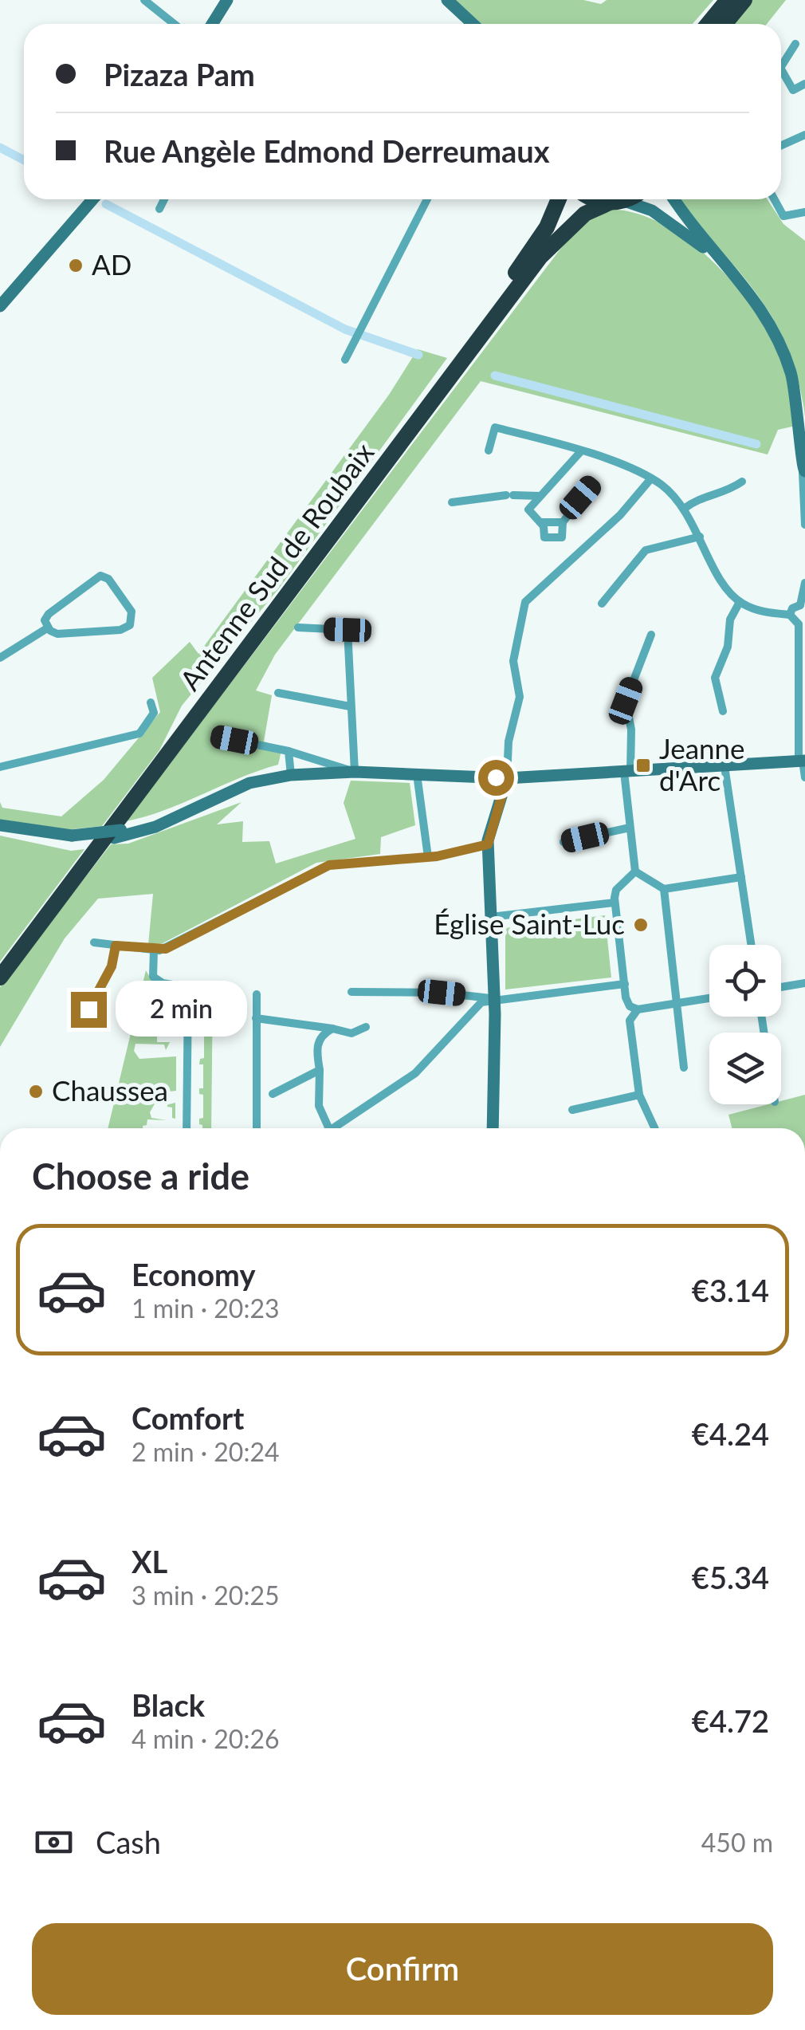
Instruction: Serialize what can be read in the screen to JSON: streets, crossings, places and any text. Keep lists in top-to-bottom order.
{
  "streets": {
    "highway": ["Antenne Sud de Roubaix"]
  },
  "places": {
    "other": ["AD", "Église Saint-Luc", "Chaussea"],
    "transit": ["Jeanne d'Arc"]
  },
  "page": {
    "banner": ["Pizaza Pam", "Rue Angèle Edmond Derreumaux"],
    "bubble": "2 min",
    "heading": "Choose a ride",
    "list": [
      {
        "name": "Economy",
        "note": "1 min · 20:23",
        "value": "€3.14"
      },
      {
        "name": "Comfort",
        "note": "2 min · 20:24",
        "value": "€4.24"
      },
      {
        "name": "XL",
        "note": "3 min · 20:25",
        "value": "€5.34"
      },
      {
        "name": "Black",
        "note": "4 min · 20:26",
        "value": "€4.72"
      }
    ],
    "pay": ["Cash", "450 m"],
    "buttons": "Confirm"
  }
}
